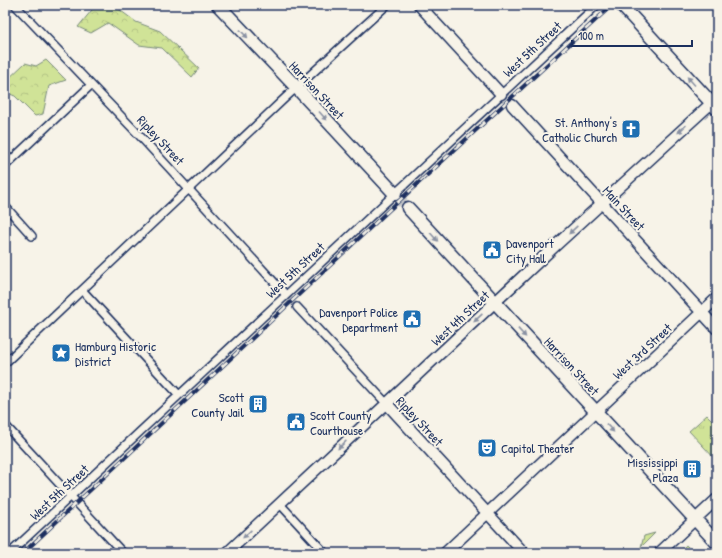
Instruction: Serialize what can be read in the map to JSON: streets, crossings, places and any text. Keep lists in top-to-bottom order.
{
  "streets": {
    "highway": ["Harrison Street"],
    "street": [
      "West 5th Street",
      "Ripley Street",
      "Main Street",
      "West 4th Street",
      "West 3rd Street"
    ]
  },
  "crossings": [
    ["West 5th Street", "Harrison Street"],
    ["West 5th Street", "Ripley Street"],
    ["Harrison Street", "West 4th Street"],
    ["Harrison Street", "West 3rd Street"],
    ["Ripley Street", "West 4th Street"],
    ["Ripley Street", "West 3rd Street"],
    ["Main Street", "West 4th Street"],
    ["Main Street", "West 3rd Street"]
  ],
  "one_way": ["Harrison Street", "West 4th Street"],
  "places": {
    "church": ["St. Anthony's Catholic Church"],
    "public building": ["Davenport City Hall", "Davenport Police Department", "Scott County Courthouse"],
    "place": ["Hamburg Historic District"],
    "building": ["Scott County Jail", "Mississippi Plaza"],
    "theatre": ["Capitol Theater"]
  },
  "scale_bar": "100 m"
}
